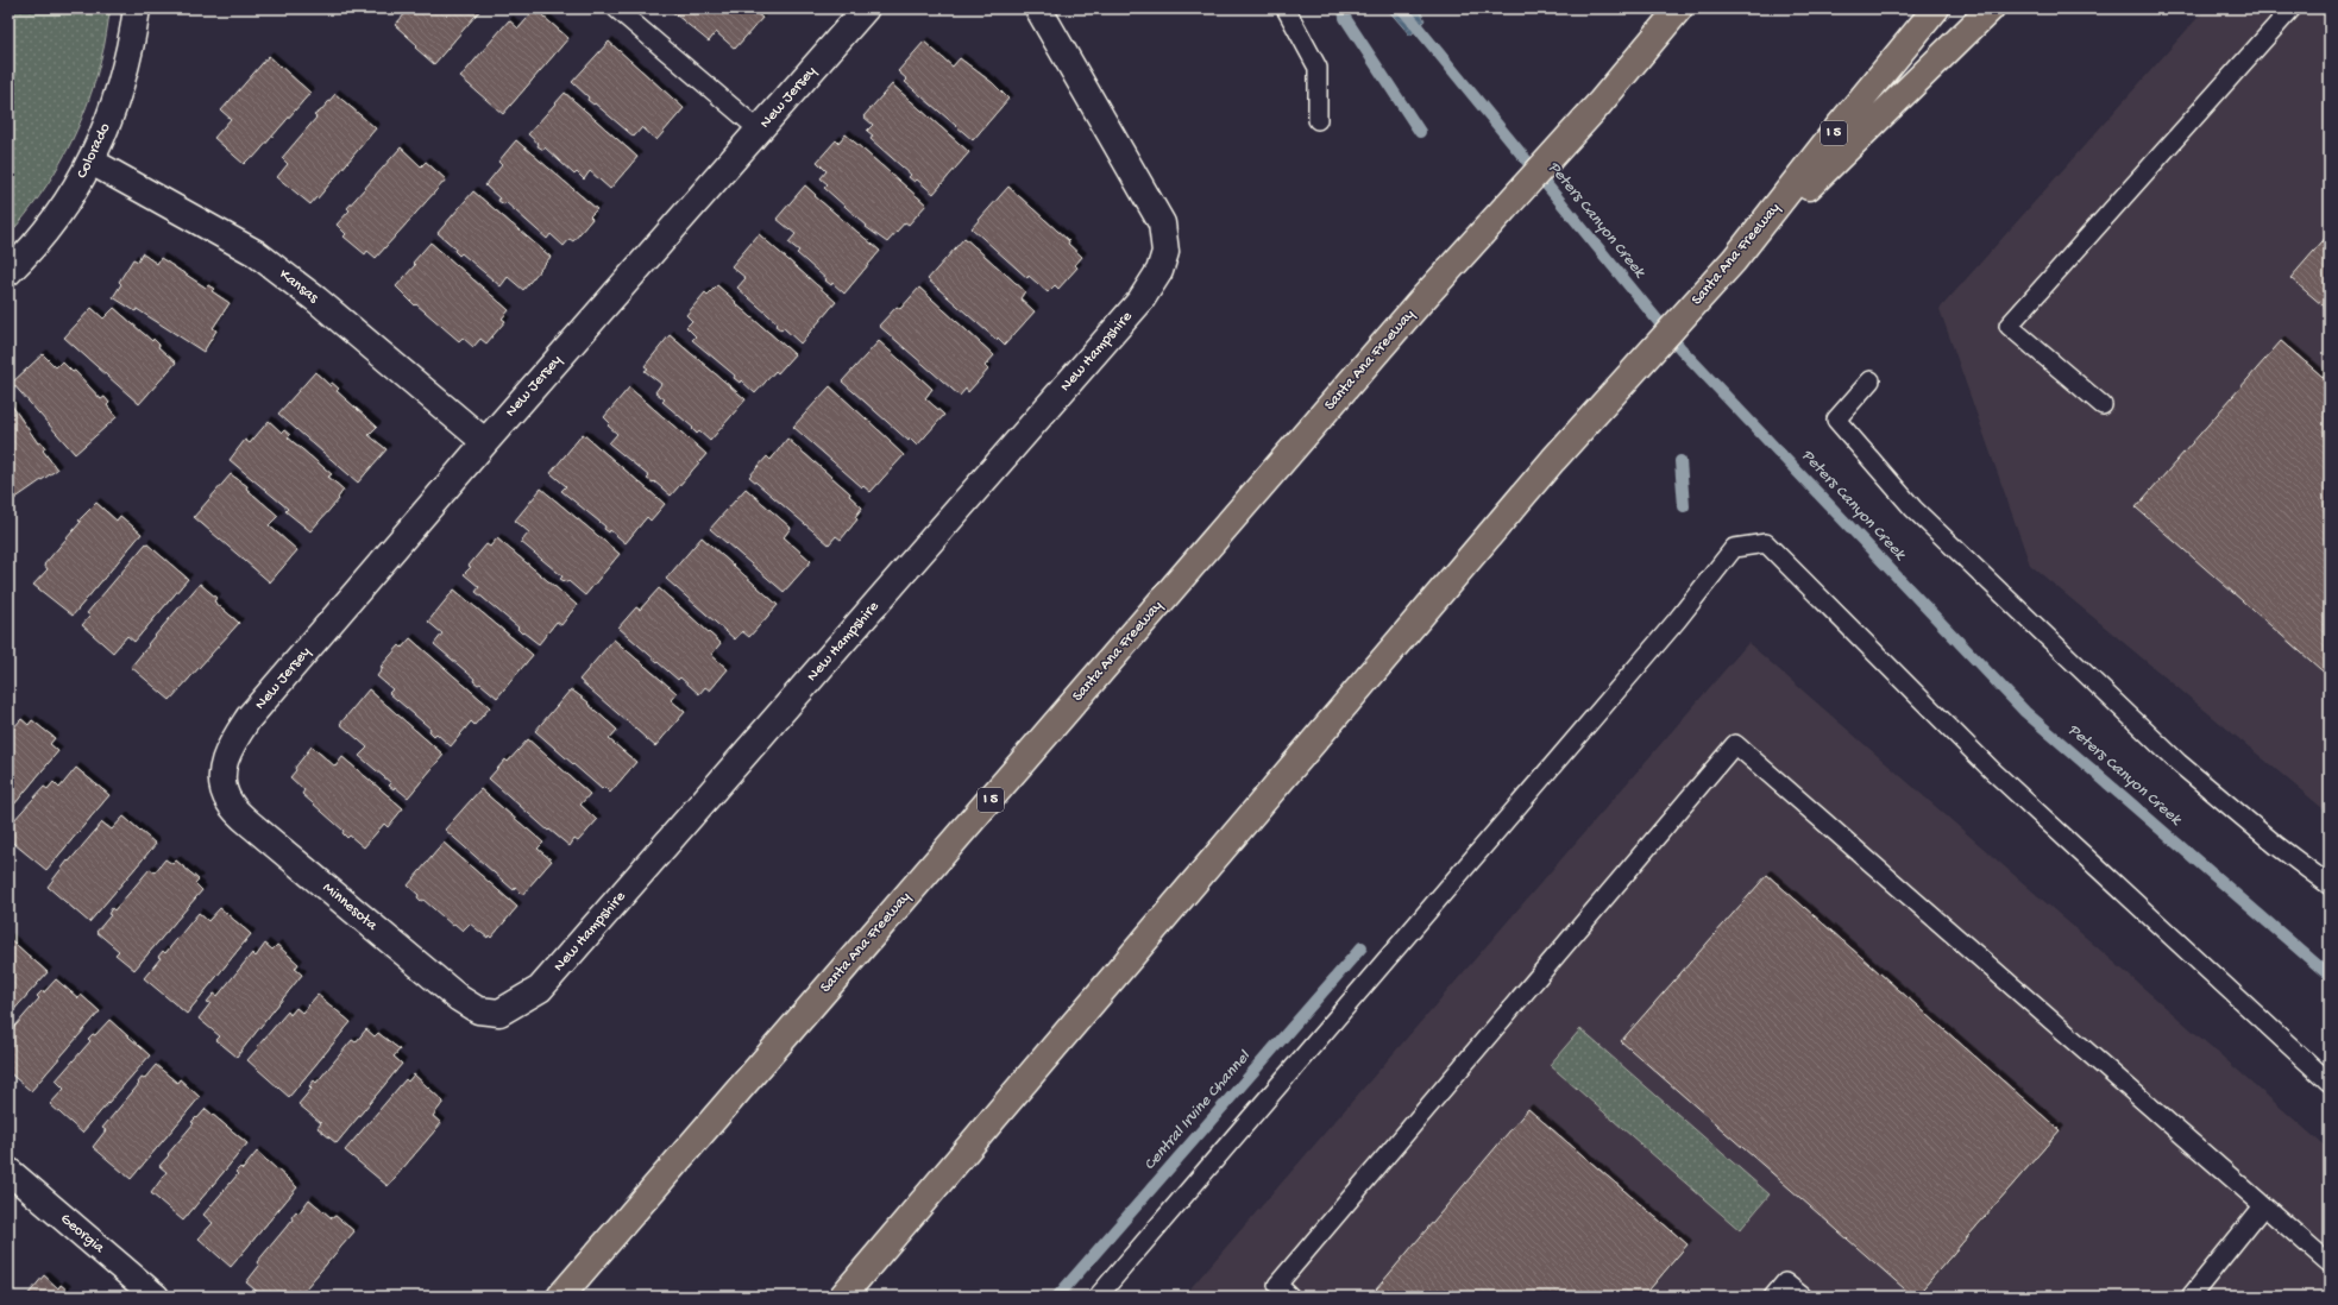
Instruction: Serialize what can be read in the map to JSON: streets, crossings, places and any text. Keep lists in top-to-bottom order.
{
  "streets": {
    "highway": ["I 5", "Santa Ana Freeway"],
    "street": [
      "New Jersey",
      "Colorado",
      "Kansas",
      "New Hampshire",
      "Minnesota",
      "Georgia"
    ]
  },
  "crossings": [
    ["New Jersey", "Kansas"],
    ["New Jersey", "Minnesota"],
    ["Colorado", "Kansas"],
    ["New Hampshire", "Minnesota"]
  ],
  "water": ["Peters Canyon Creek", "Central Irvine Channel"]
}
